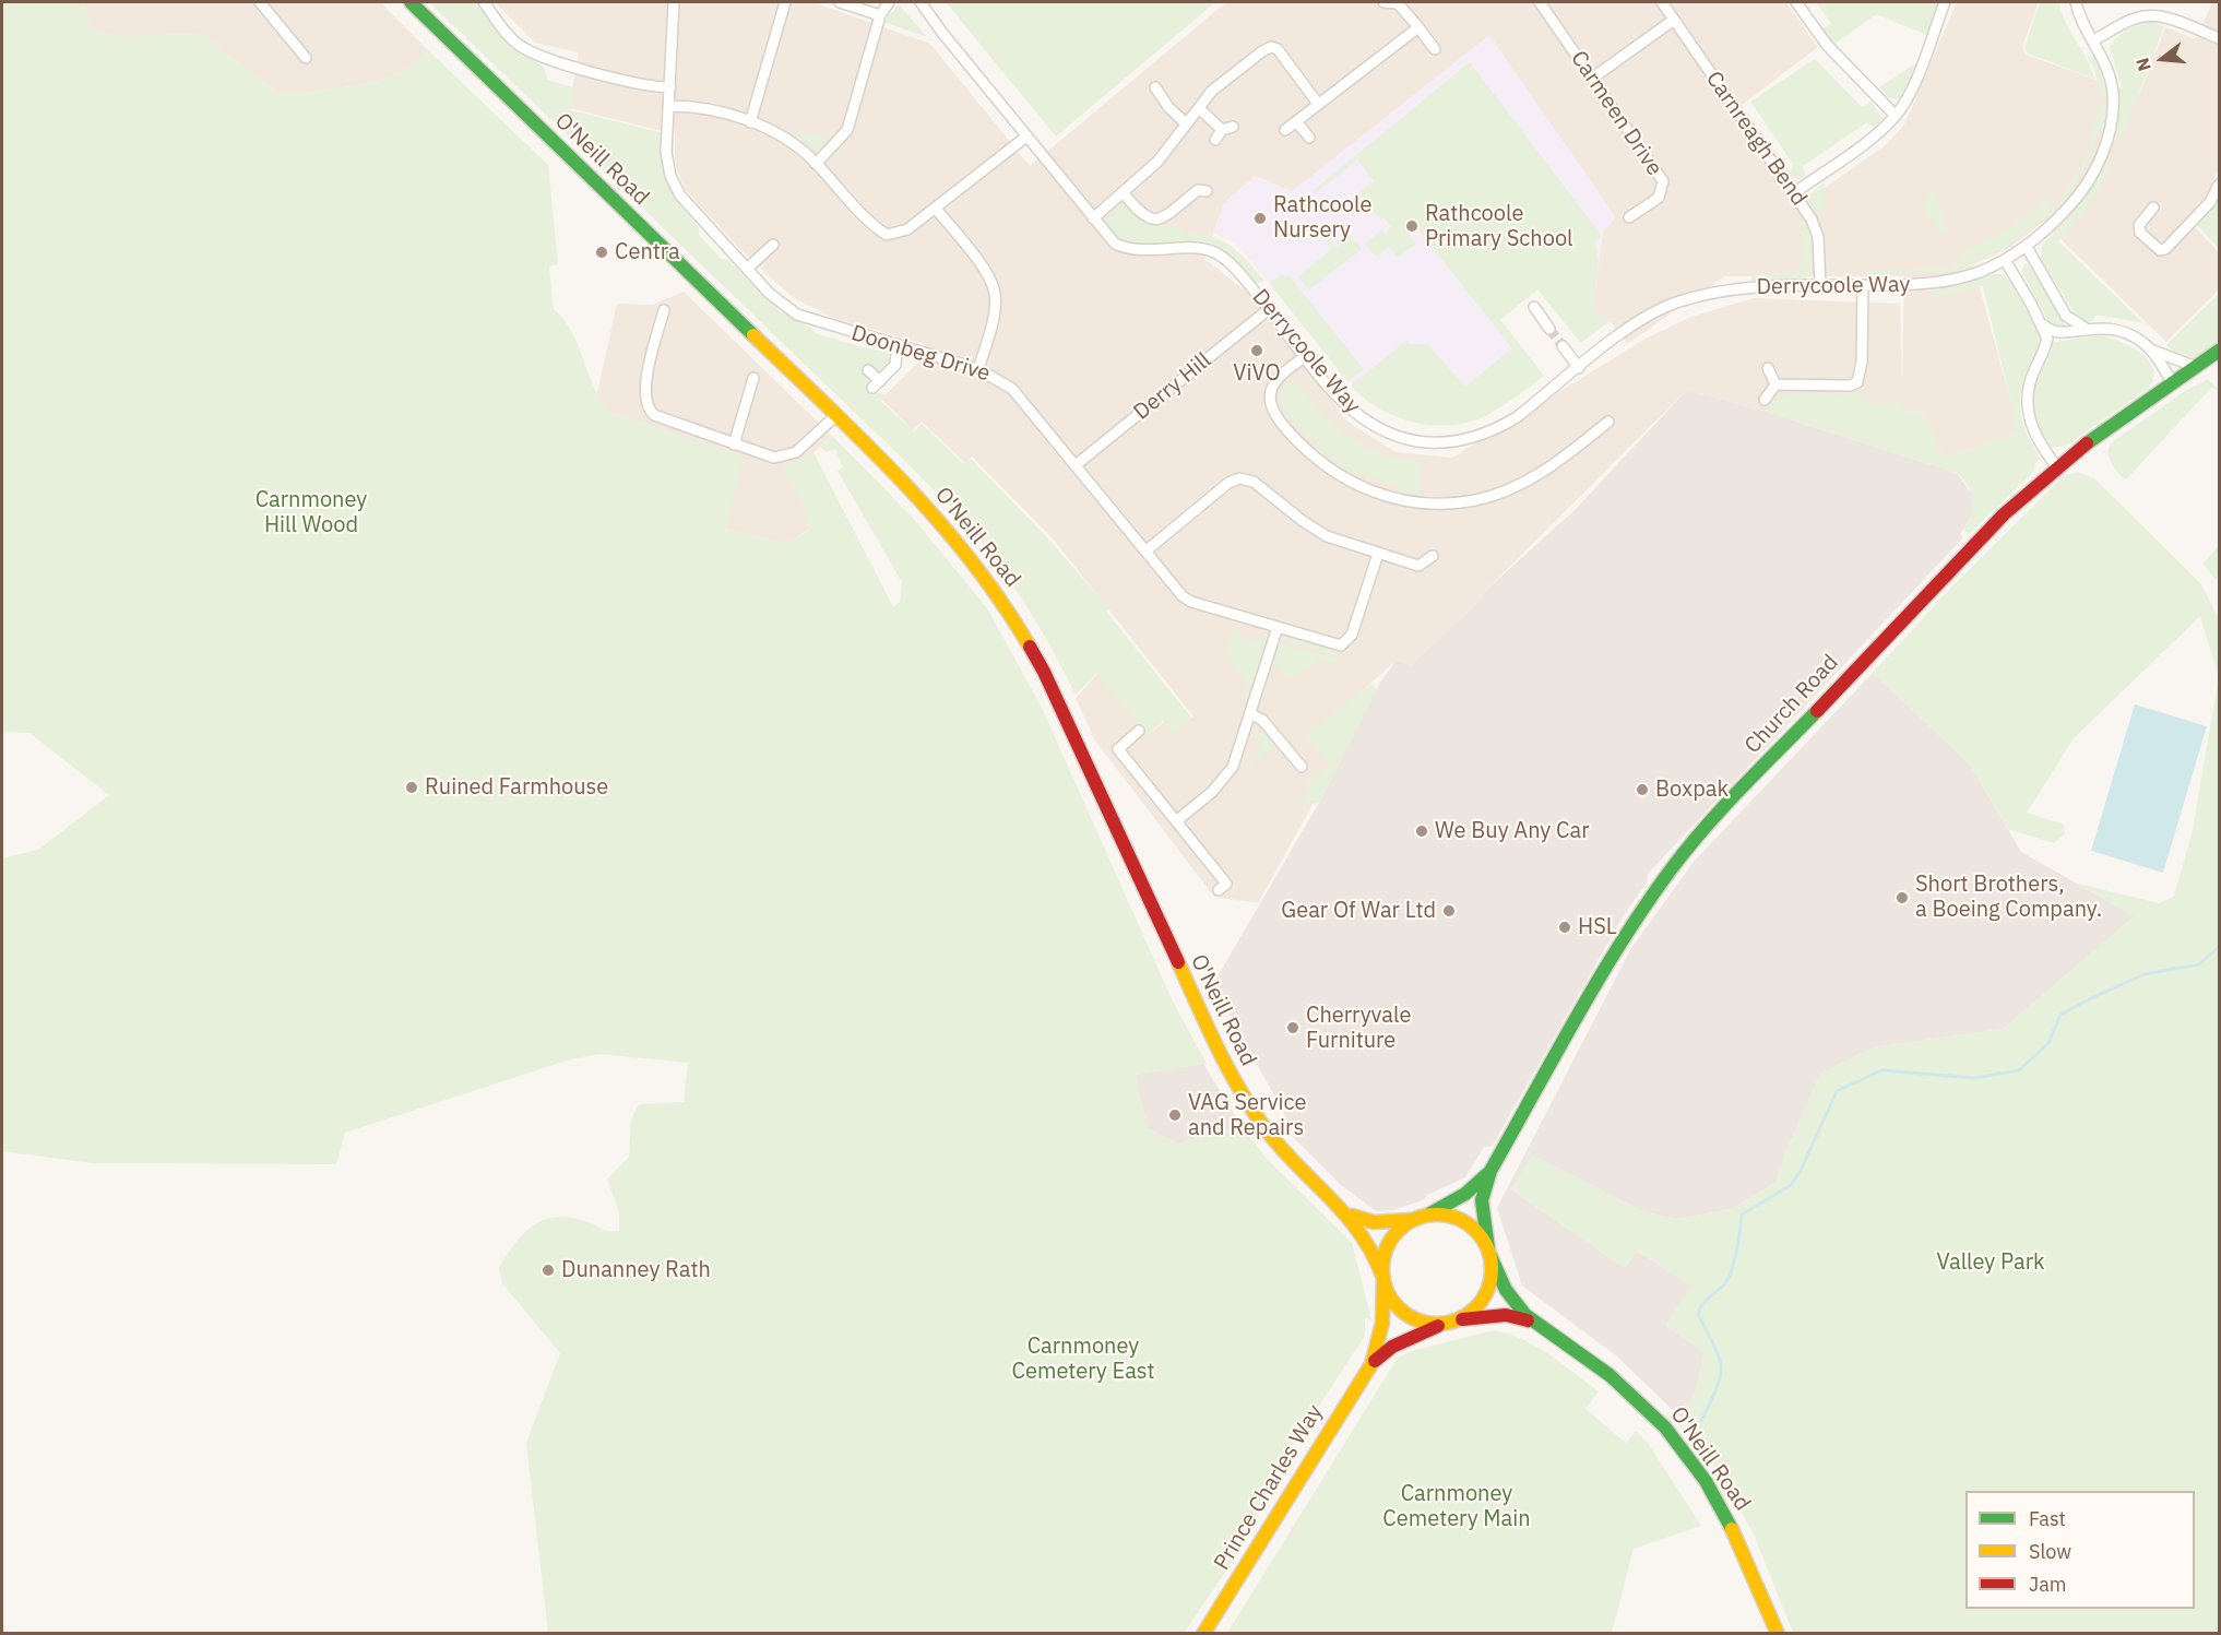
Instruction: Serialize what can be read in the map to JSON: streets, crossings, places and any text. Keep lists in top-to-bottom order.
{
  "streets": {
    "main road": ["O'Neill Road", "Church Road", "Prince Charles Way"],
    "street": [
      "Carmeen Drive",
      "Carnreagh Bend",
      "Derrycoole Way",
      "Doonbeg Drive",
      "Derry Hill"
    ]
  },
  "crossings": [
    ["Carnreagh Bend", "Derrycoole Way"],
    ["O'Neill Road", "Church Road"],
    ["O'Neill Road", "Prince Charles Way"],
    ["Derrycoole Way", "Derry Hill"],
    ["Doonbeg Drive", "Derry Hill"],
    ["Church Road", "Prince Charles Way"]
  ],
  "parks": [
    "Carnmoney Hill Wood",
    "Valley Park",
    "Carnmoney Cemetery East",
    "Carnmoney Cemetery Main"
  ],
  "places": [
    "Rathcoole Nursery",
    "Rathcoole Primary School",
    "Centra",
    "ViVO",
    "Ruined Farmhouse",
    "Boxpak",
    "We Buy Any Car",
    "Short Brothers, a Boeing Company.",
    "Gear Of War Ltd",
    "HSL",
    "Cherryvale Furniture",
    "VAG Service and Repairs",
    "Dunanney Rath"
  ],
  "legend": ["Fast", "Slow", "Jam"],
  "north": "left"
}
